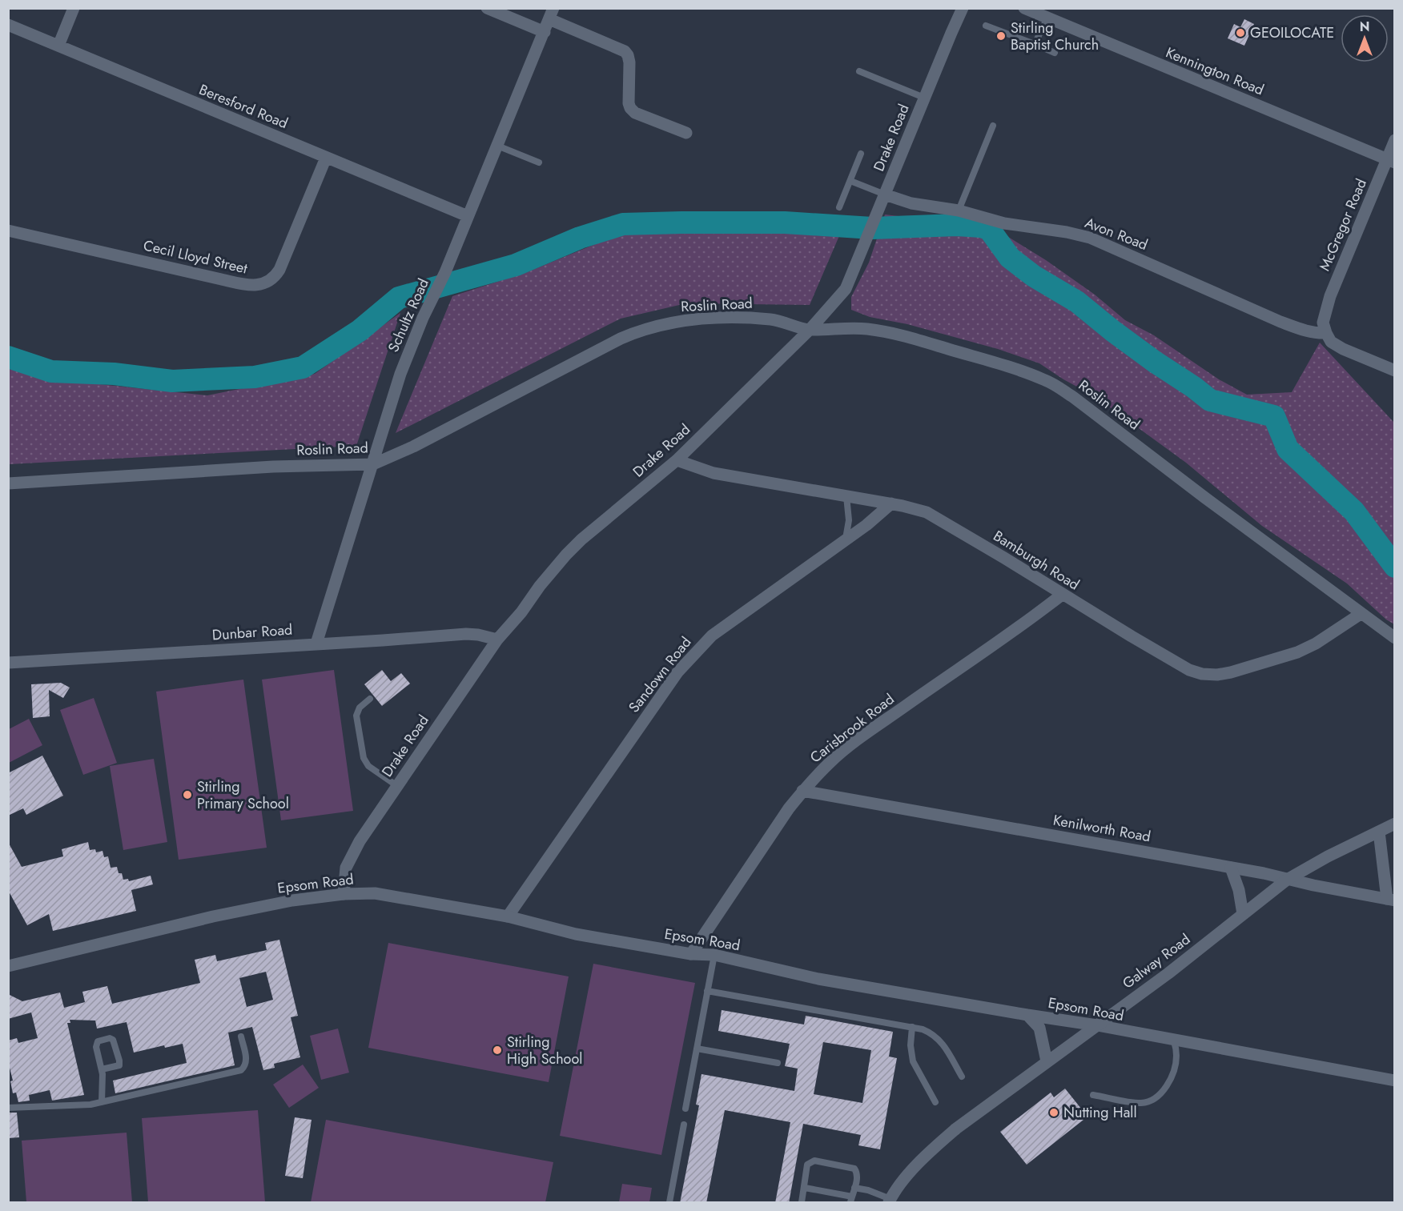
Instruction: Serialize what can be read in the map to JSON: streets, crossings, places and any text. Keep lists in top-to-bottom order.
{
  "streets": {
    "street": [
      "Kennington Road",
      "Beresford Road",
      "Drake Road",
      "McGregor Road",
      "Avon Road",
      "Cecil Lloyd Street",
      "Roslin Road",
      "Schultz Road",
      "Bamburgh Road",
      "Dunbar Road",
      "Sandown Road",
      "Carisbrook Road",
      "Kenilworth Road",
      "Epsom Road",
      "Galway Road"
    ]
  },
  "crossings": [
    ["Kennington Road", "McGregor Road"],
    ["Beresford Road", "Cecil Lloyd Street"],
    ["Beresford Road", "Schultz Road"],
    ["Drake Road", "Avon Road"],
    ["Drake Road", "Roslin Road"],
    ["Drake Road", "Bamburgh Road"],
    ["Drake Road", "Dunbar Road"],
    ["Drake Road", "Epsom Road"],
    ["McGregor Road", "Avon Road"],
    ["Roslin Road", "Schultz Road"],
    ["Roslin Road", "Bamburgh Road"],
    ["Schultz Road", "Dunbar Road"],
    ["Bamburgh Road", "Sandown Road"],
    ["Bamburgh Road", "Carisbrook Road"],
    ["Sandown Road", "Epsom Road"],
    ["Carisbrook Road", "Kenilworth Road"],
    ["Carisbrook Road", "Epsom Road"],
    ["Kenilworth Road", "Galway Road"],
    ["Epsom Road", "Galway Road"]
  ],
  "places": [
    "GEOILOCATE",
    "Stirling Baptist Church",
    "Stirling Primary School",
    "Stirling High School",
    "Nutting Hall"
  ],
  "north": "top"
}
